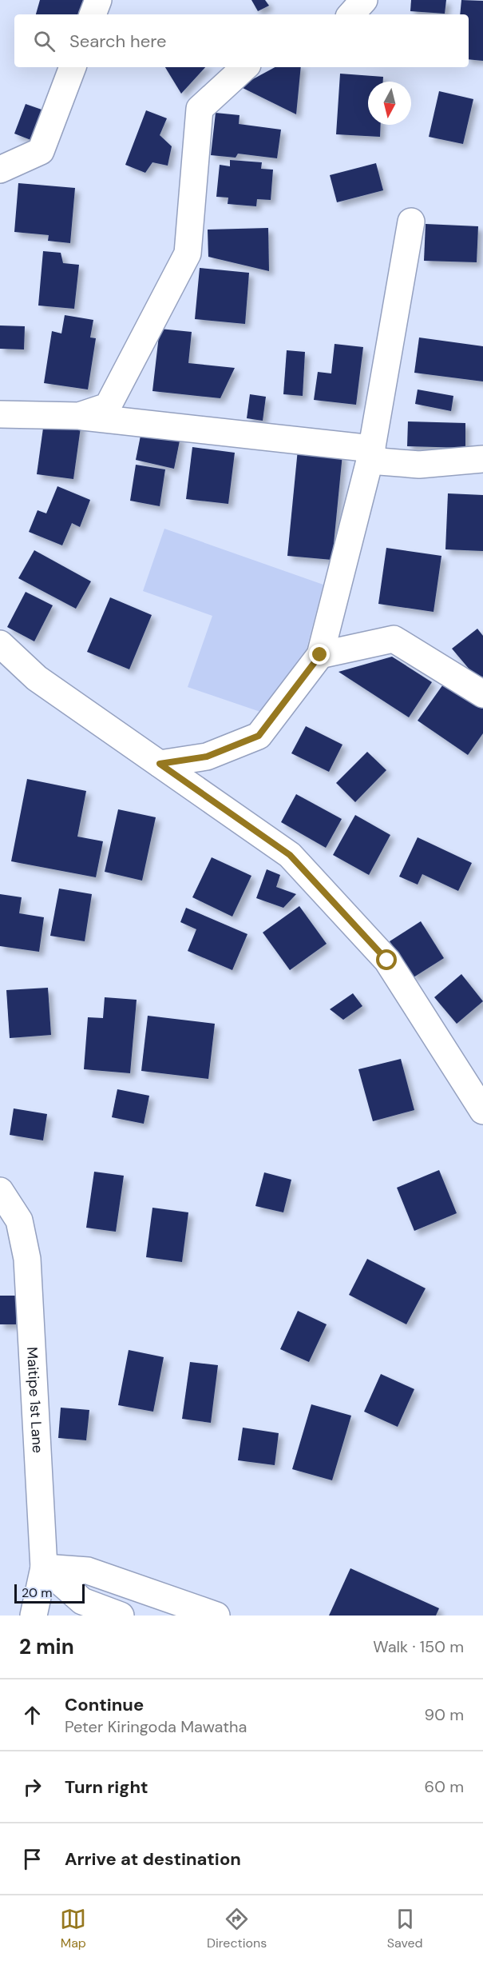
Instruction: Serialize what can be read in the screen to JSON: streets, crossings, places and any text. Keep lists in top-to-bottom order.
{
  "streets": {
    "street": ["Maitipe 1st Lane"]
  },
  "scale_bar": "20 m",
  "north": "bottom",
  "page": {
    "search": "Search here",
    "scale": "20 m",
    "heading": ["2 min", "Walk · 150 m"],
    "list": [
      ["Continue", "Peter Kiringoda Mawatha", "90 m"],
      ["Turn right", "60 m"],
      "Arrive at destination"
    ],
    "nav": ["Map", "Directions", "Saved"]
  }
}
